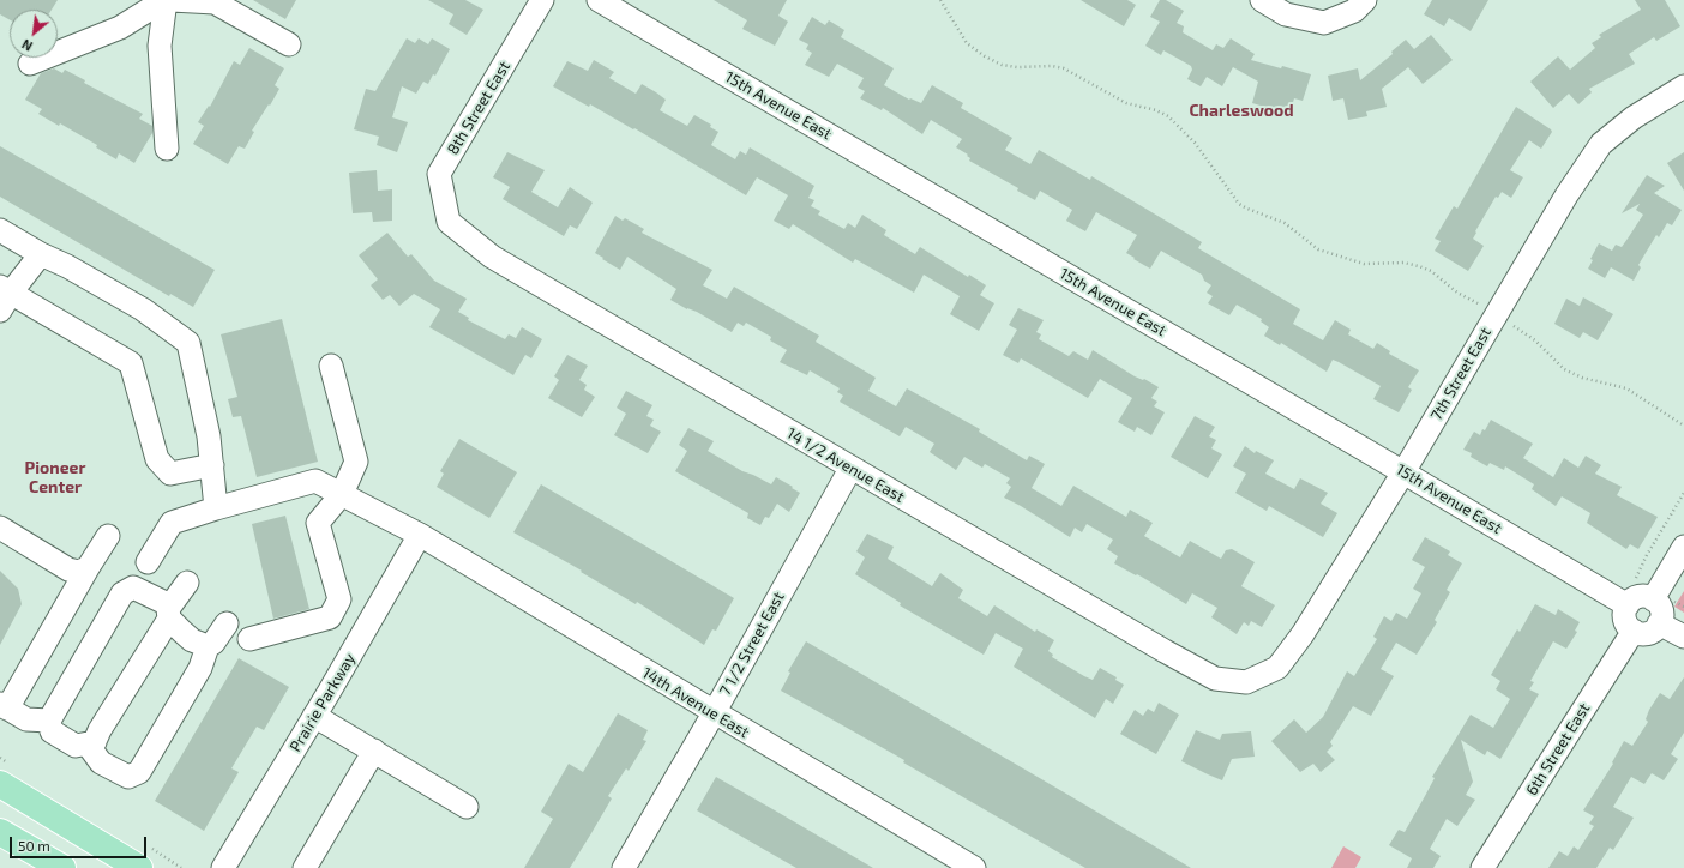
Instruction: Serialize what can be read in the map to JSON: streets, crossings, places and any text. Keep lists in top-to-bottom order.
{
  "streets": {
    "street": [
      "15th Avenue East",
      "8th Street East",
      "7th Street East",
      "14 1/2 Avenue East",
      "7 1/2 Street East",
      "Prairie Parkway",
      "14th Avenue East",
      "6th Street East"
    ]
  },
  "crossings": [
    ["15th Avenue East", "7th Street East"],
    ["15th Avenue East", "6th Street East"],
    ["8th Street East", "14 1/2 Avenue East"],
    ["7th Street East", "14 1/2 Avenue East"],
    ["14 1/2 Avenue East", "7 1/2 Street East"],
    ["7 1/2 Street East", "14th Avenue East"],
    ["Prairie Parkway", "14th Avenue East"]
  ],
  "districts": ["Charleswood", "Pioneer Center"],
  "scale_bar": "50 m",
  "north": "bottom left"
}
